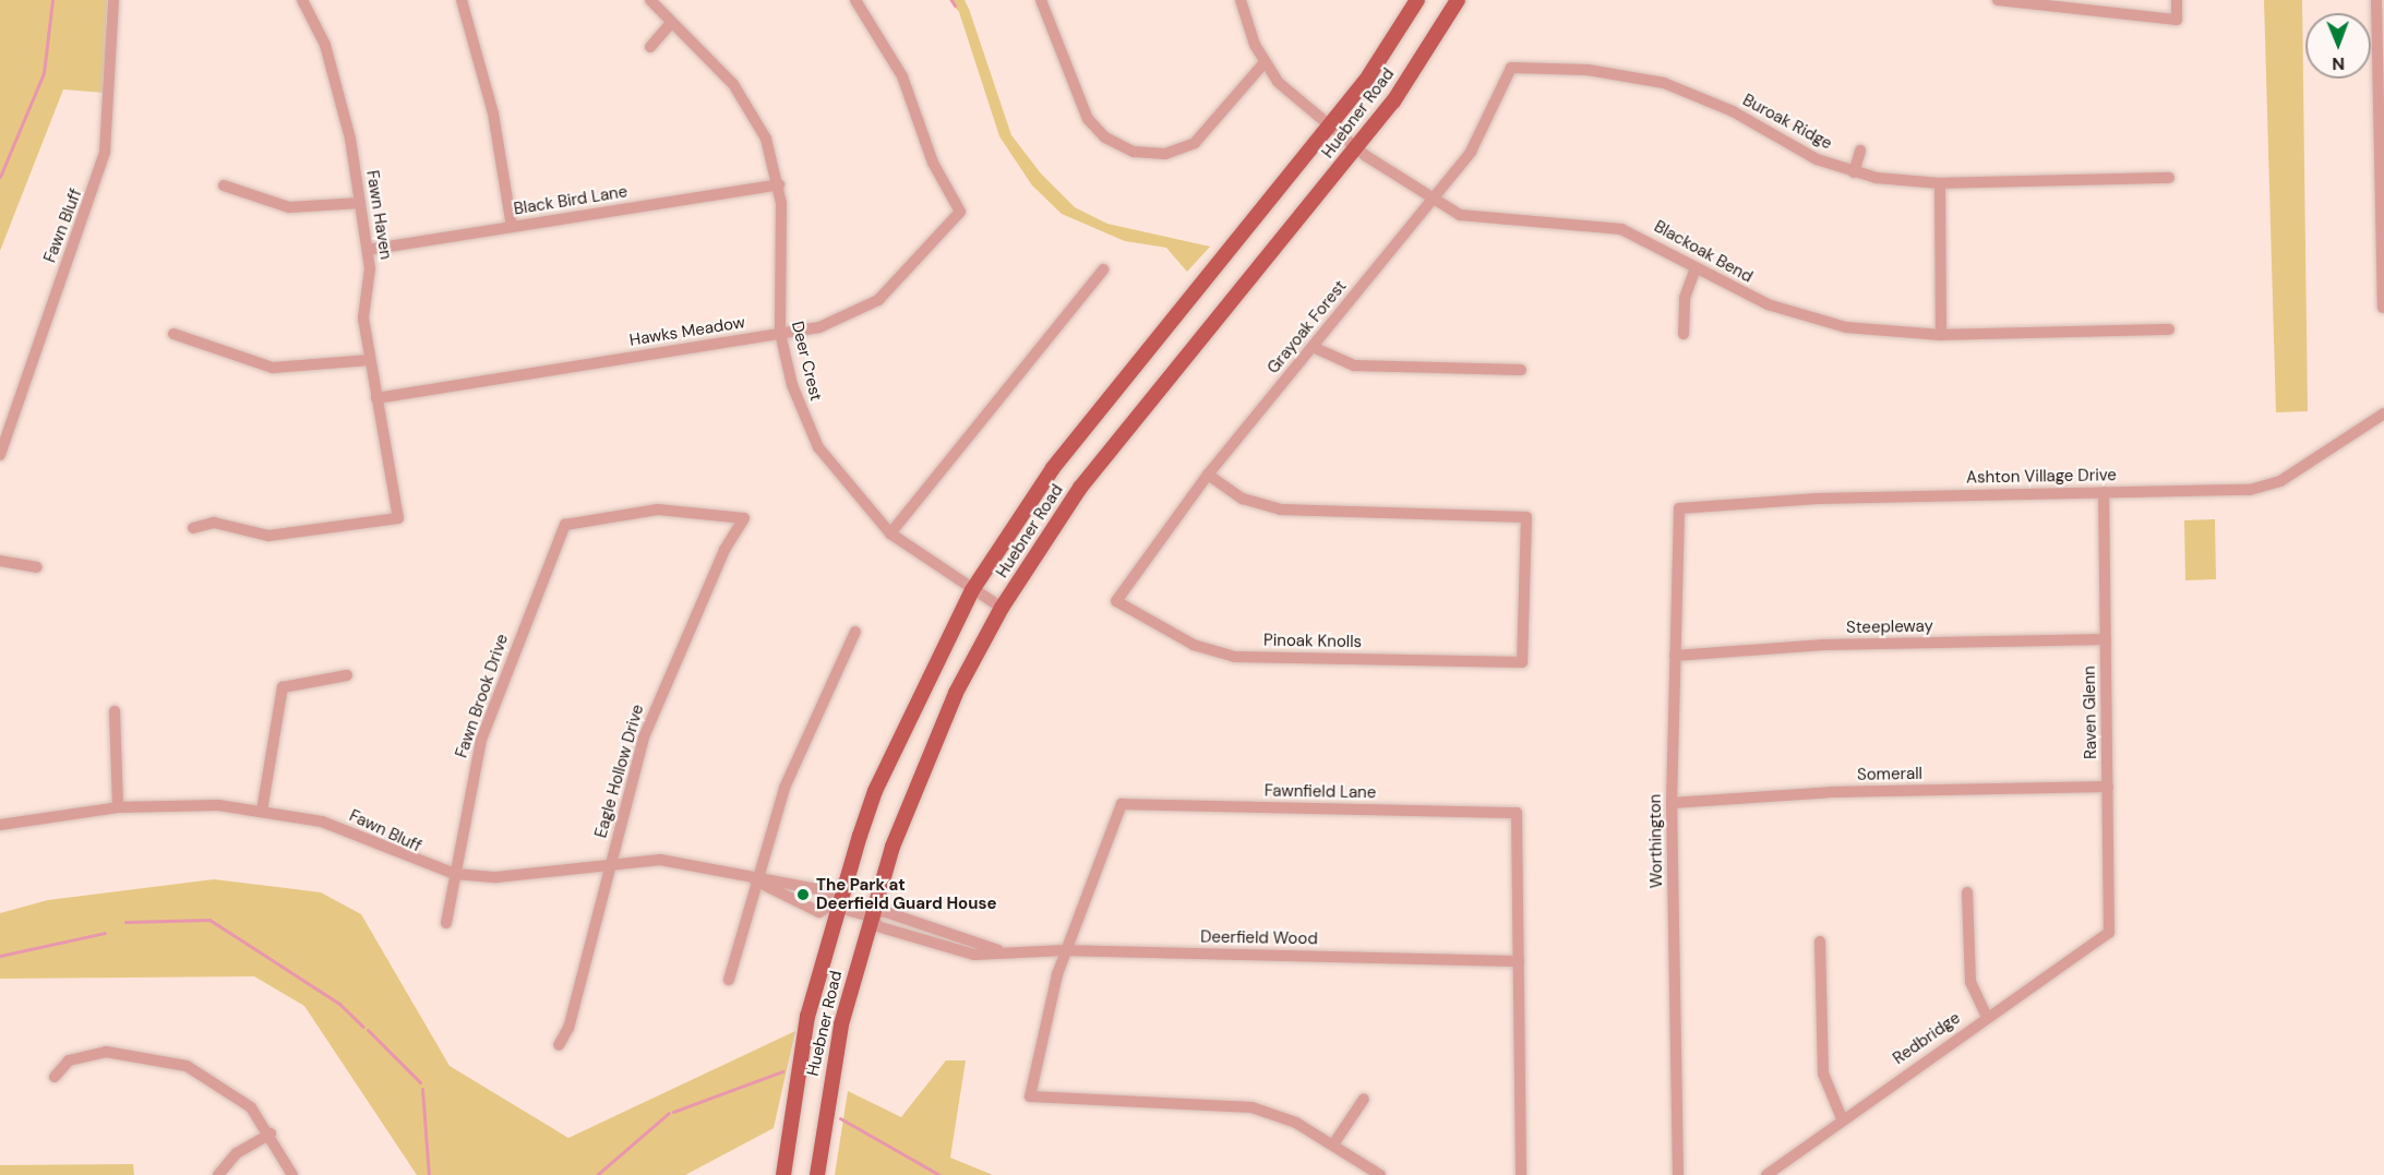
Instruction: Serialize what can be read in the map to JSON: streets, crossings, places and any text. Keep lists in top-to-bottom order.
{
  "streets": {
    "main road": ["Huebner Road"],
    "street": [
      "Buroak Ridge",
      "Black Bird Lane",
      "Fawn Haven",
      "Fawn Bluff",
      "Blackoak Bend",
      "Grayoak Forest",
      "Hawks Meadow",
      "Deer Crest",
      "Ashton Village Drive",
      "Steepleway",
      "Pinoak Knolls",
      "Fawn Brook Drive",
      "Raven Glenn",
      "Eagle Hollow Drive",
      "Somerall",
      "Fawnfield Lane",
      "Worthington",
      "Deerfield Wood",
      "Redbridge"
    ]
  },
  "crossings": [
    ["Huebner Road", "Fawn Bluff"],
    ["Huebner Road", "Blackoak Bend"],
    ["Huebner Road", "Deer Crest"],
    ["Huebner Road", "Deerfield Wood"],
    ["Buroak Ridge", "Grayoak Forest"],
    ["Black Bird Lane", "Fawn Haven"],
    ["Black Bird Lane", "Deer Crest"],
    ["Fawn Haven", "Hawks Meadow"],
    ["Fawn Bluff", "Fawn Brook Drive"],
    ["Fawn Bluff", "Eagle Hollow Drive"],
    ["Blackoak Bend", "Grayoak Forest"],
    ["Grayoak Forest", "Pinoak Knolls"],
    ["Hawks Meadow", "Deer Crest"],
    ["Ashton Village Drive", "Raven Glenn"],
    ["Ashton Village Drive", "Worthington"],
    ["Steepleway", "Raven Glenn"],
    ["Steepleway", "Worthington"],
    ["Fawn Brook Drive", "Eagle Hollow Drive"],
    ["Raven Glenn", "Somerall"],
    ["Raven Glenn", "Redbridge"],
    ["Somerall", "Worthington"],
    ["Fawnfield Lane", "Deerfield Wood"]
  ],
  "places": ["The Park at Deerfield Guard House"],
  "north": "bottom"
}
